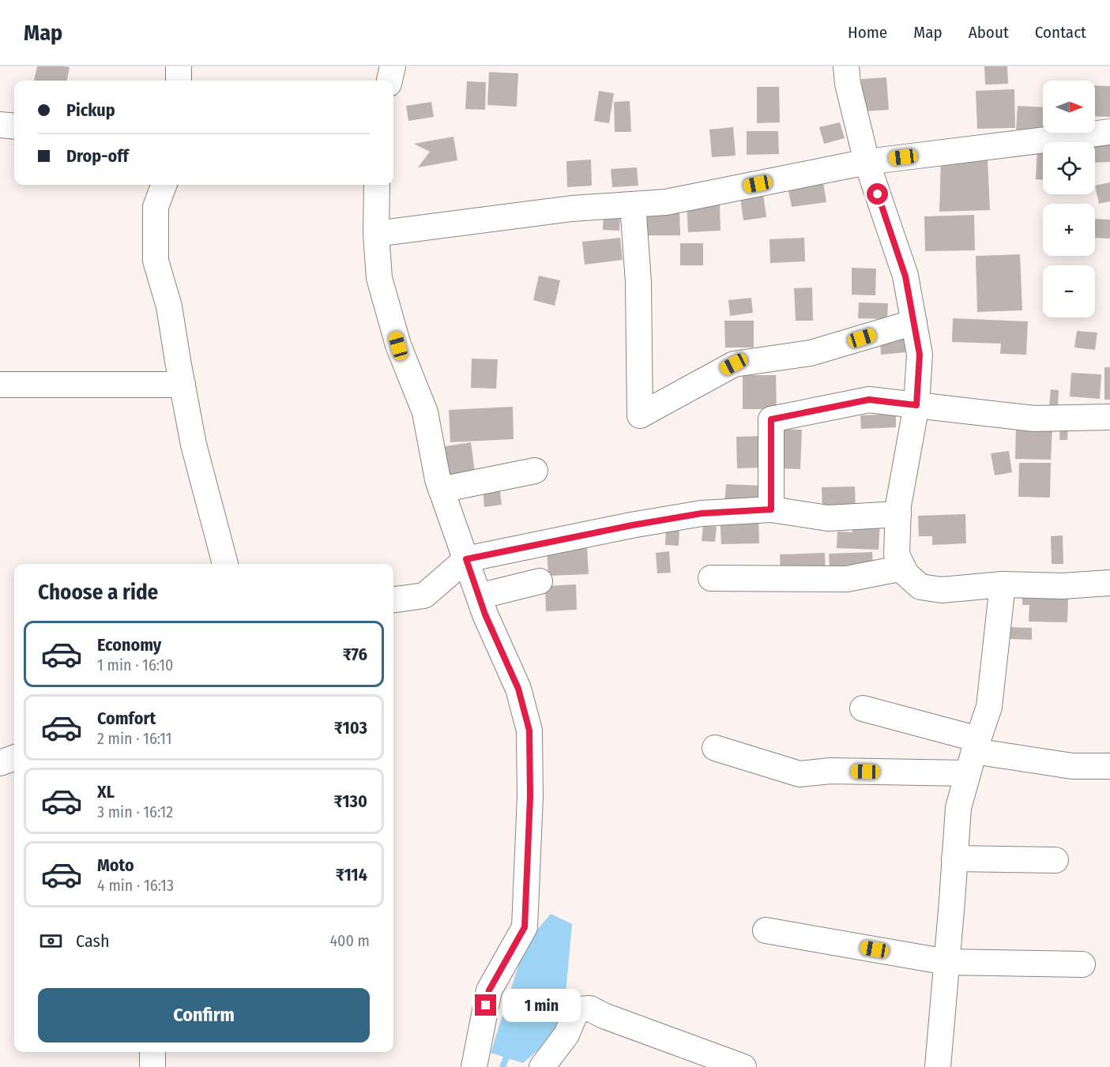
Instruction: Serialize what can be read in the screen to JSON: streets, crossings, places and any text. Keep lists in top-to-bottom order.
{
  "north": "right",
  "page": {
    "header": "Map",
    "nav": [
      "Home",
      "Map",
      "About",
      "Contact"
    ],
    "map_buttons": ["+", "−"],
    "banner": ["Pickup", "Drop-off"],
    "heading": "Choose a ride",
    "list": [
      {
        "name": "Economy",
        "note": "1 min · 16:10",
        "value": "₹76"
      },
      {
        "name": "Comfort",
        "note": "2 min · 16:11",
        "value": "₹103"
      },
      {
        "name": "XL",
        "note": "3 min · 16:12",
        "value": "₹130"
      },
      {
        "name": "Moto",
        "note": "4 min · 16:13",
        "value": "₹114"
      }
    ],
    "pay": ["Cash", "400 m"],
    "buttons": "Confirm",
    "bubble": "1 min"
  }
}
